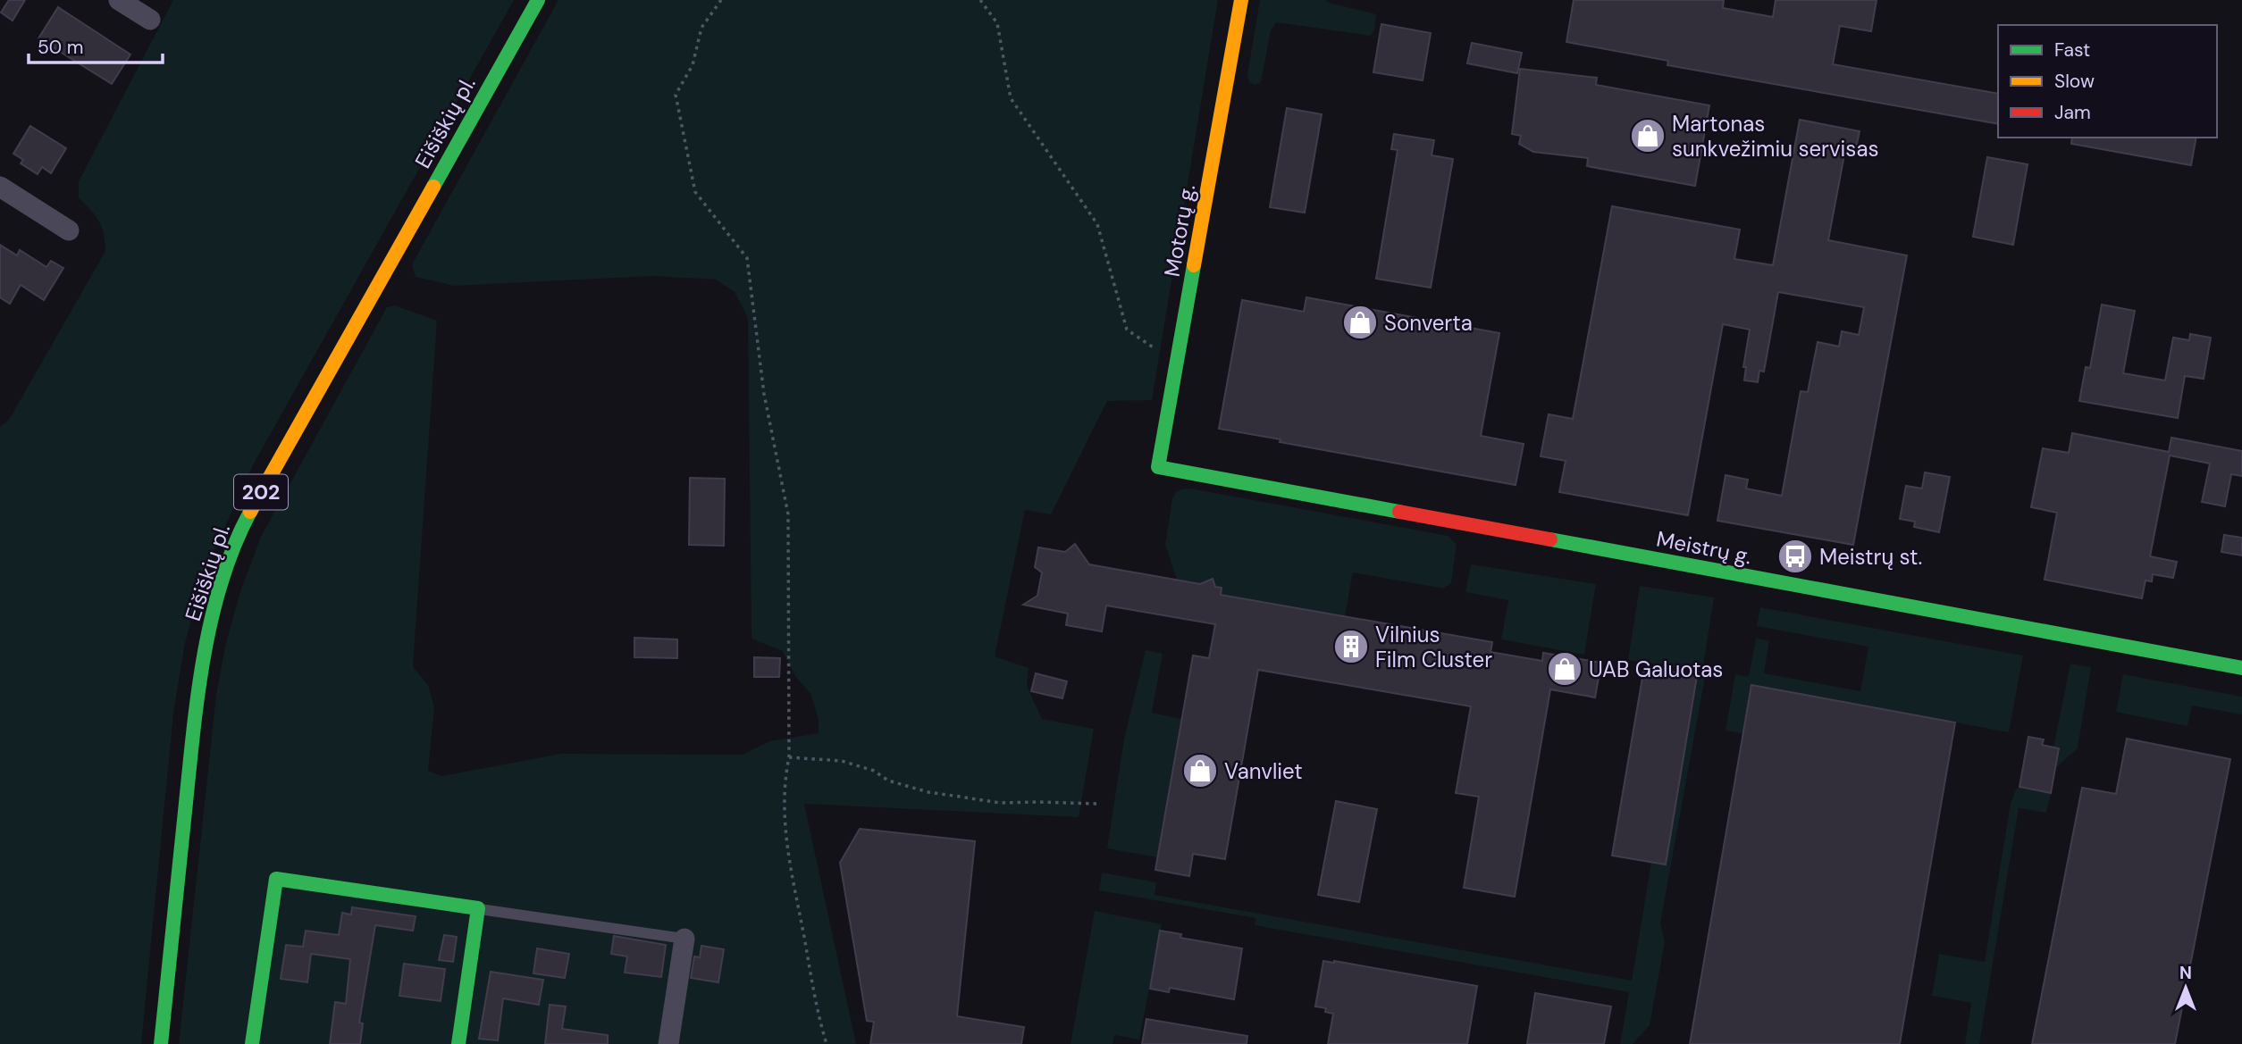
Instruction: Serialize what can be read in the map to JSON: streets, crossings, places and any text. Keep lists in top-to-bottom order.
{
  "streets": {
    "street": [
      "Eišiškių pl.",
      "Motorų g.",
      "202",
      "Meistrų g."
    ]
  },
  "crossings": [
    ["Motorų g.", "Meistrų g."]
  ],
  "places": {
    "shop": [
      "Martonas sunkvežimiu servisas",
      "Sonverta",
      "UAB Galuotas",
      "Vanvliet"
    ],
    "bus stop": ["Meistrų st."],
    "building": ["Vilnius Film Cluster"]
  },
  "legend": ["Fast", "Slow", "Jam"],
  "scale_bar": "50 m",
  "north": "top"
}
